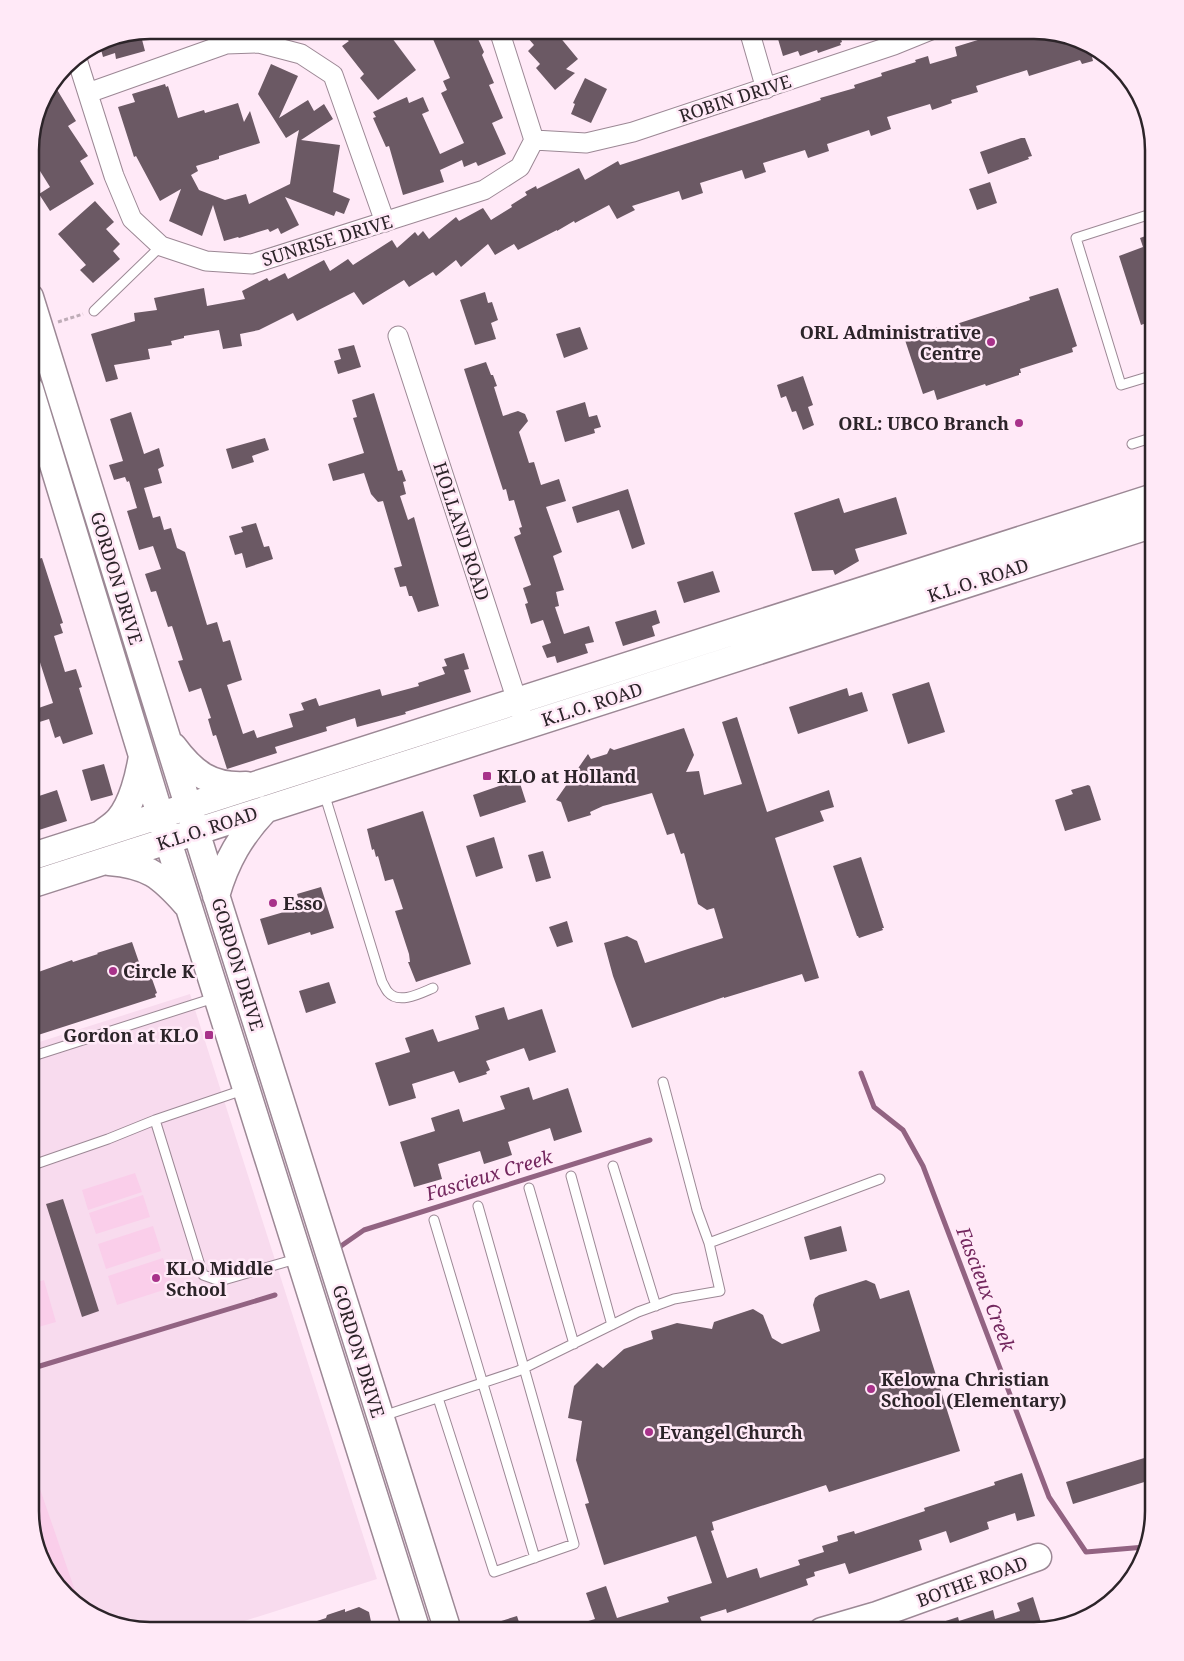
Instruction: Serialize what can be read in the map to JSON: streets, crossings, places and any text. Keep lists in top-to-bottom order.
{
  "streets": {
    "main road": ["GORDON DRIVE", "K.L.O. ROAD", "BOTHE ROAD"],
    "street": ["ROBIN DRIVE", "SUNRISE DRIVE", "HOLLAND ROAD"]
  },
  "crossings": [
    ["ROBIN DRIVE", "SUNRISE DRIVE"],
    ["HOLLAND ROAD", "K.L.O. ROAD"],
    ["GORDON DRIVE", "K.L.O. ROAD"]
  ],
  "water": ["Fascieux Creek"],
  "places": {
    "other": [
      "ORL Administrative Centre",
      "ORL: UBCO Branch",
      "Esso",
      "Circle K",
      "KLO Middle School",
      "Kelowna Christian School (Elementary)",
      "Evangel Church"
    ],
    "transit": ["KLO at Holland", "Gordon at KLO"]
  }
}
